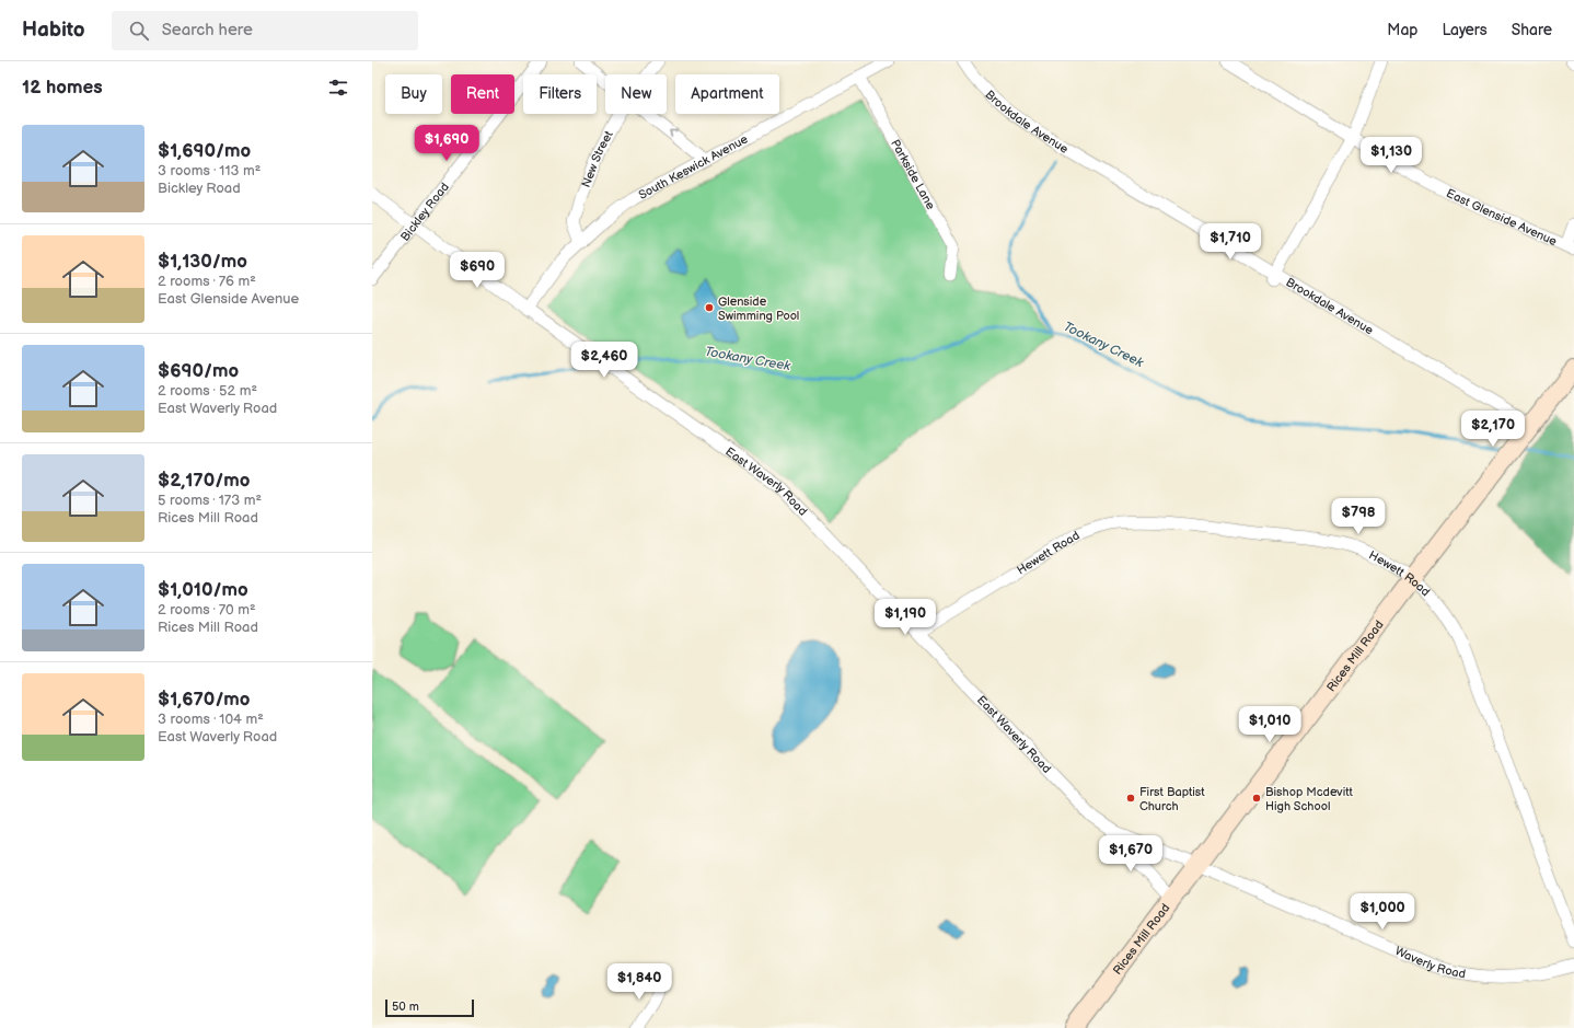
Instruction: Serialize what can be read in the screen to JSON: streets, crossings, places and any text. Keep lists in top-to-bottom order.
{
  "streets": {
    "street": [
      "Brookdale Avenue",
      "New Street",
      "South Keswick Avenue",
      "Parkside Lane",
      "Bickley Road",
      "East Glenside Avenue",
      "East Waverly Road",
      "Hewett Road",
      "Rices Mill Road",
      "Waverly Road"
    ]
  },
  "crossings": [
    ["Brookdale Avenue", "Rices Mill Road"],
    ["New Street", "South Keswick Avenue"],
    ["South Keswick Avenue", "Parkside Lane"],
    ["South Keswick Avenue", "East Waverly Road"],
    ["Bickley Road", "East Waverly Road"],
    ["East Waverly Road", "Hewett Road"],
    ["East Waverly Road", "Rices Mill Road"],
    ["East Waverly Road", "Waverly Road"],
    ["Hewett Road", "Rices Mill Road"],
    ["Rices Mill Road", "Waverly Road"]
  ],
  "water": ["Tookany Creek"],
  "places": ["Glenside Swimming Pool", "First Baptist Church", "Bishop Mcdevitt High School"],
  "scale_bar": "50 m",
  "page": {
    "header": "Habito",
    "search": "Search here",
    "nav": ["Map", "Layers", "Share"],
    "heading": "12 homes",
    "chip": [
      "Buy",
      "Rent",
      "Filters",
      "New",
      "Apartment"
    ],
    "list": [
      {
        "name": "$1,690/mo",
        "note": "3 rooms · 113 m² · Bickley Road"
      },
      {
        "name": "$1,130/mo",
        "note": "2 rooms · 76 m² · East Glenside Avenue"
      },
      {
        "name": "$690/mo",
        "note": "2 rooms · 52 m² · East Waverly Road"
      },
      {
        "name": "$2,170/mo",
        "note": "5 rooms · 173 m² · Rices Mill Road"
      },
      {
        "name": "$1,010/mo",
        "note": "2 rooms · 70 m² · Rices Mill Road"
      },
      {
        "name": "$1,670/mo",
        "note": "3 rooms · 104 m² · East Waverly Road"
      }
    ],
    "price": [
      "$1,690",
      "$1,130",
      "$1,710",
      "$690",
      "$2,460",
      "$2,170",
      "$798",
      "$1,190",
      "$1,010",
      "$1,670",
      "$1,000",
      "$1,840"
    ],
    "scale": "50 m"
  }
}
